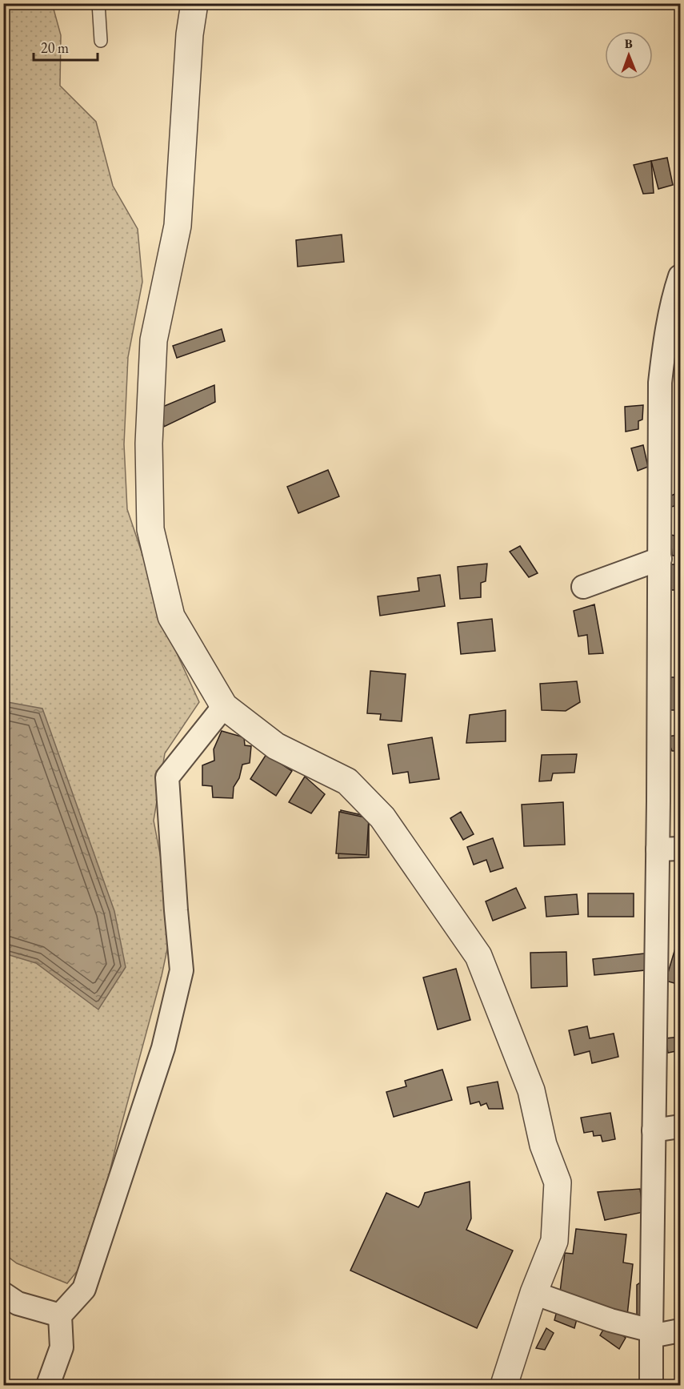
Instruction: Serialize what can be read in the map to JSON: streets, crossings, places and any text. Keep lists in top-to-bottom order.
{
  "scale_bar": "20 m",
  "north": "top"
}
